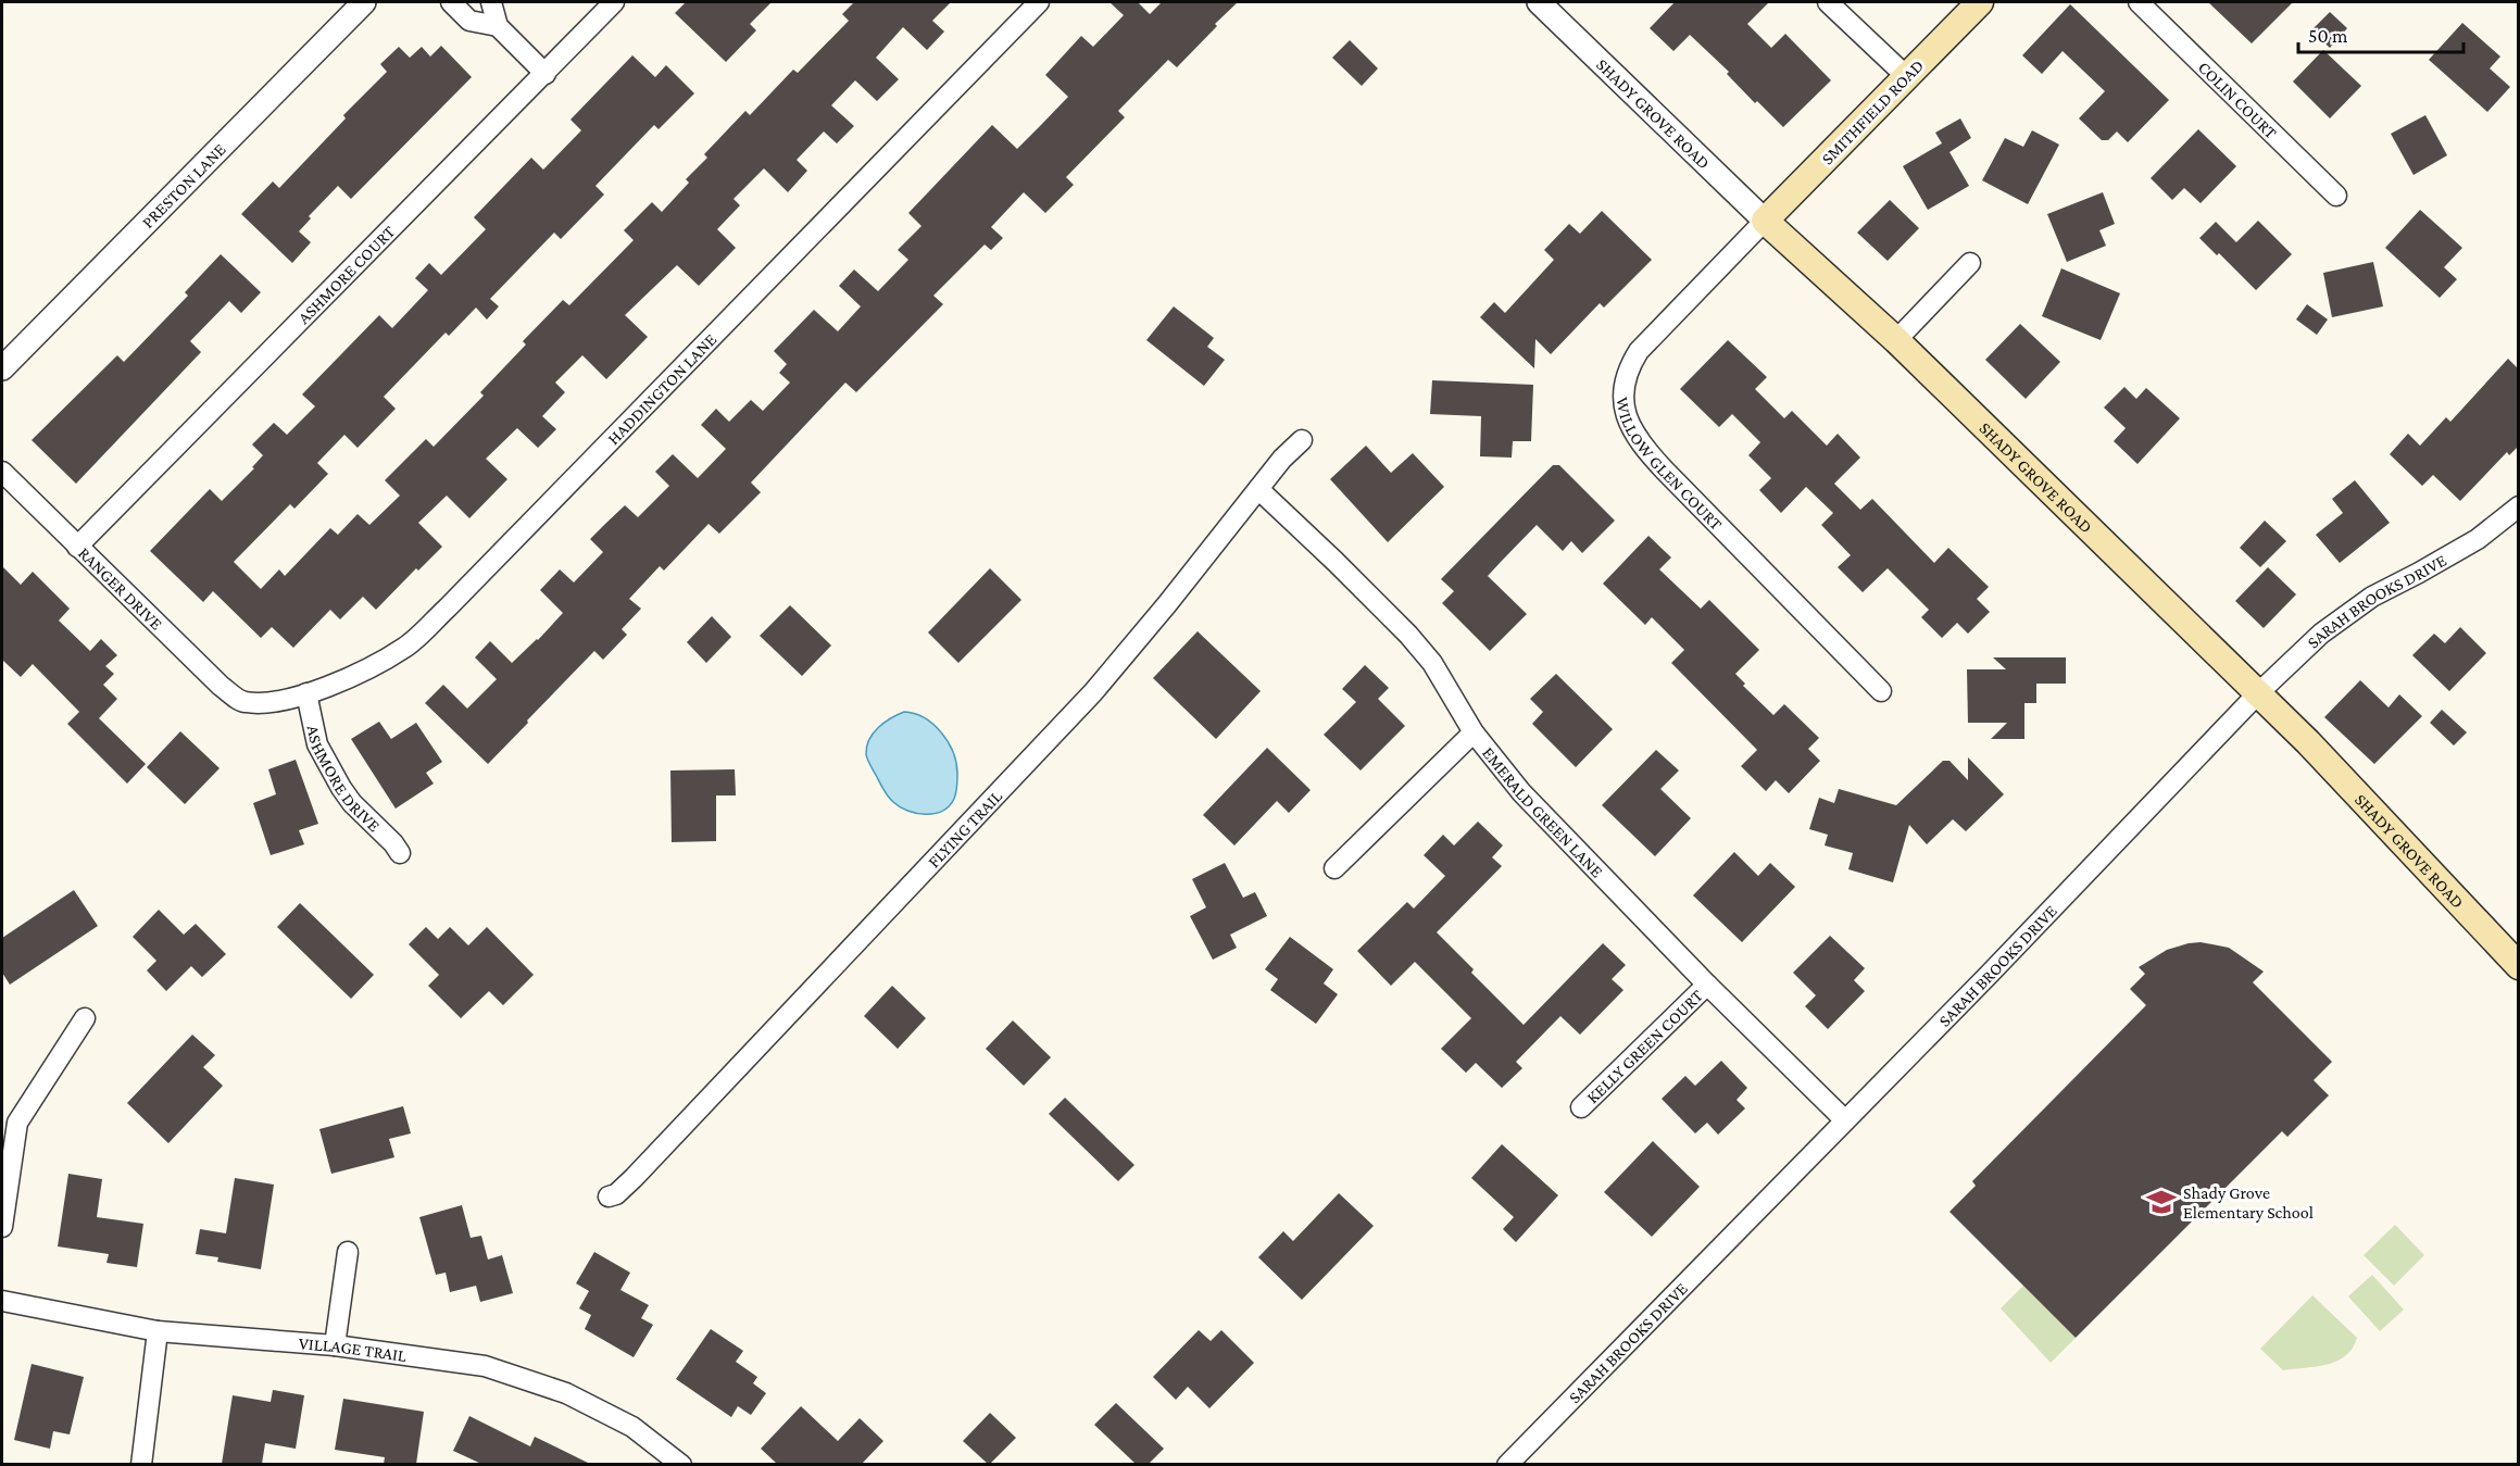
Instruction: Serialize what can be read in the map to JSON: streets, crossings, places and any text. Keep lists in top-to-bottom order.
{
  "streets": {
    "main road": ["SMITHFIELD ROAD", "SHADY GROVE ROAD"],
    "street": [
      "COLIN COURT",
      "PRESTON LANE",
      "ASHMORE COURT",
      "HADDINGTON LANE",
      "WILLOW GLEN COURT",
      "RANGER DRIVE",
      "SARAH BROOKS DRIVE",
      "ASHMORE DRIVE",
      "EMERALD GREEN LANE",
      "FLYING TRAIL",
      "KELLY GREEN COURT",
      "VILLAGE TRAIL"
    ]
  },
  "crossings": [
    ["SMITHFIELD ROAD", "SHADY GROVE ROAD"],
    ["SMITHFIELD ROAD", "WILLOW GLEN COURT"],
    ["SHADY GROVE ROAD", "WILLOW GLEN COURT"],
    ["SHADY GROVE ROAD", "SARAH BROOKS DRIVE"],
    ["ASHMORE COURT", "RANGER DRIVE"],
    ["HADDINGTON LANE", "RANGER DRIVE"],
    ["HADDINGTON LANE", "ASHMORE DRIVE"],
    ["SARAH BROOKS DRIVE", "EMERALD GREEN LANE"],
    ["EMERALD GREEN LANE", "FLYING TRAIL"],
    ["EMERALD GREEN LANE", "KELLY GREEN COURT"]
  ],
  "places": {
    "school or university": ["Shady Grove Elementary School"]
  },
  "scale_bar": "50 m"
}
